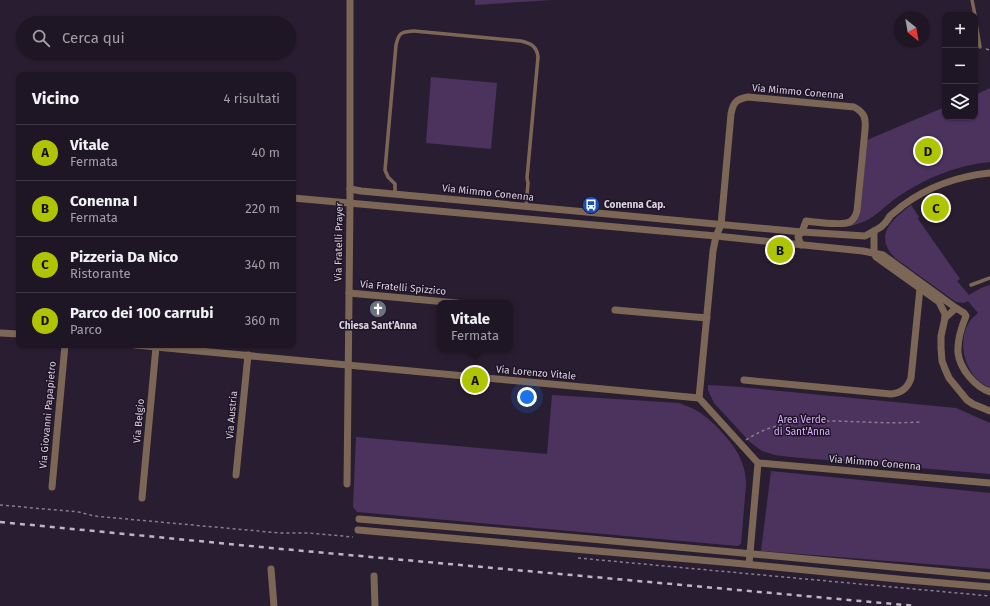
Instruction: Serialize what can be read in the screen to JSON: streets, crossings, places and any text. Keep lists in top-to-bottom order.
{
  "streets": {
    "street": [
      "Via Mimmo Conenna",
      "Via Fratelli Prayer",
      "Via Fratelli Spizzico",
      "Via Lorenzo Vitale",
      "Via Giovanni Papapietro",
      "Via Austria",
      "Via Belgio"
    ]
  },
  "crossings": [
    ["Via Mimmo Conenna", "Via Fratelli Prayer"],
    ["Via Mimmo Conenna", "Via Lorenzo Vitale"],
    ["Via Fratelli Prayer", "Via Fratelli Spizzico"],
    ["Via Fratelli Prayer", "Via Lorenzo Vitale"],
    ["Via Lorenzo Vitale", "Via Austria"]
  ],
  "parks": ["Area Verde di Sant'Anna"],
  "places": {
    "bus stop": ["Conenna Cap."],
    "church": ["Chiesa Sant'Anna"]
  },
  "north": "bottom right",
  "page": {
    "map_buttons": ["+", "−"],
    "search": "Cerca qui",
    "heading": ["Vicino", "4 risultati"],
    "list": [
      {
        "mark": "A",
        "name": "Vitale",
        "note": "Fermata",
        "value": "40 m"
      },
      {
        "mark": "B",
        "name": "Conenna I",
        "note": "Fermata",
        "value": "220 m"
      },
      {
        "mark": "C",
        "name": "Pizzeria Da Nico",
        "note": "Ristorante",
        "value": "340 m"
      },
      {
        "mark": "D",
        "name": "Parco dei 100 carrubi",
        "note": "Parco",
        "value": "360 m"
      }
    ],
    "pins": [
      "D",
      "C",
      "B",
      "A"
    ],
    "popup": ["Vitale", "Fermata"]
  }
}
